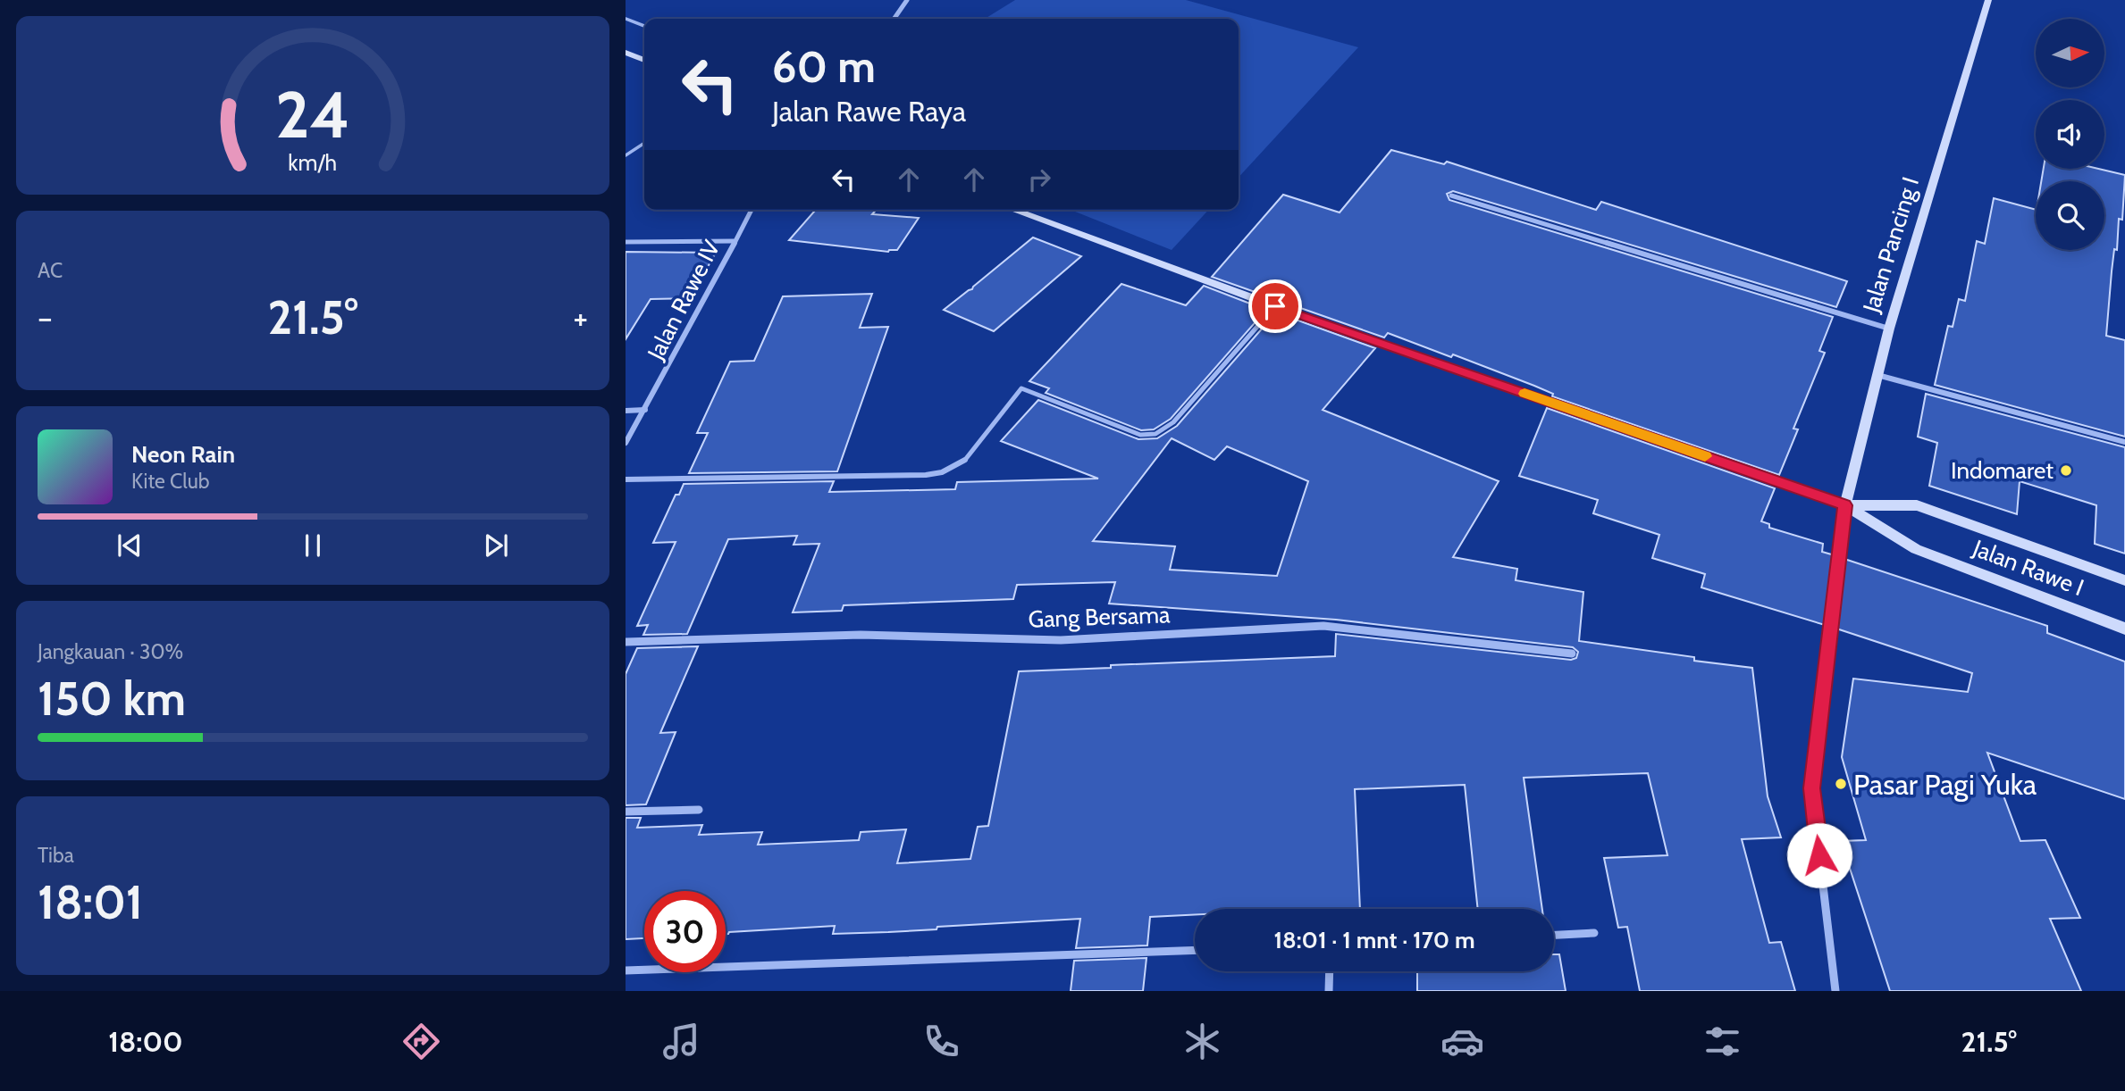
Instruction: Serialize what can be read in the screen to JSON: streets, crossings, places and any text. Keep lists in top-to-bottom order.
{
  "streets": {
    "main road": ["Jalan Pancing I", "Jalan Rawe I"],
    "street": ["Jalan Rawe IV", "Gang Bersama"]
  },
  "crossings": [
    ["Jalan Pancing I", "Jalan Rawe I"]
  ],
  "places": ["Indomaret", "Pasar Pagi Yuka"],
  "north": "right",
  "page": {
    "turn": ["60 m", "Jalan Rawe Raya"],
    "tile": [
      "AC",
      ["Jangkauan · 30%", "150 km"],
      ["Tiba", "18:01"]
    ],
    "heat": ["−", "21.5°", "+"],
    "song": ["Neon Rain", "Kite Club"],
    "limit": "30",
    "trip": "18:01 · 1 mnt · 170 m",
    "tabs": ["18:00", "21.5°"],
    "gauge": ["24", "km/h"]
  }
}
